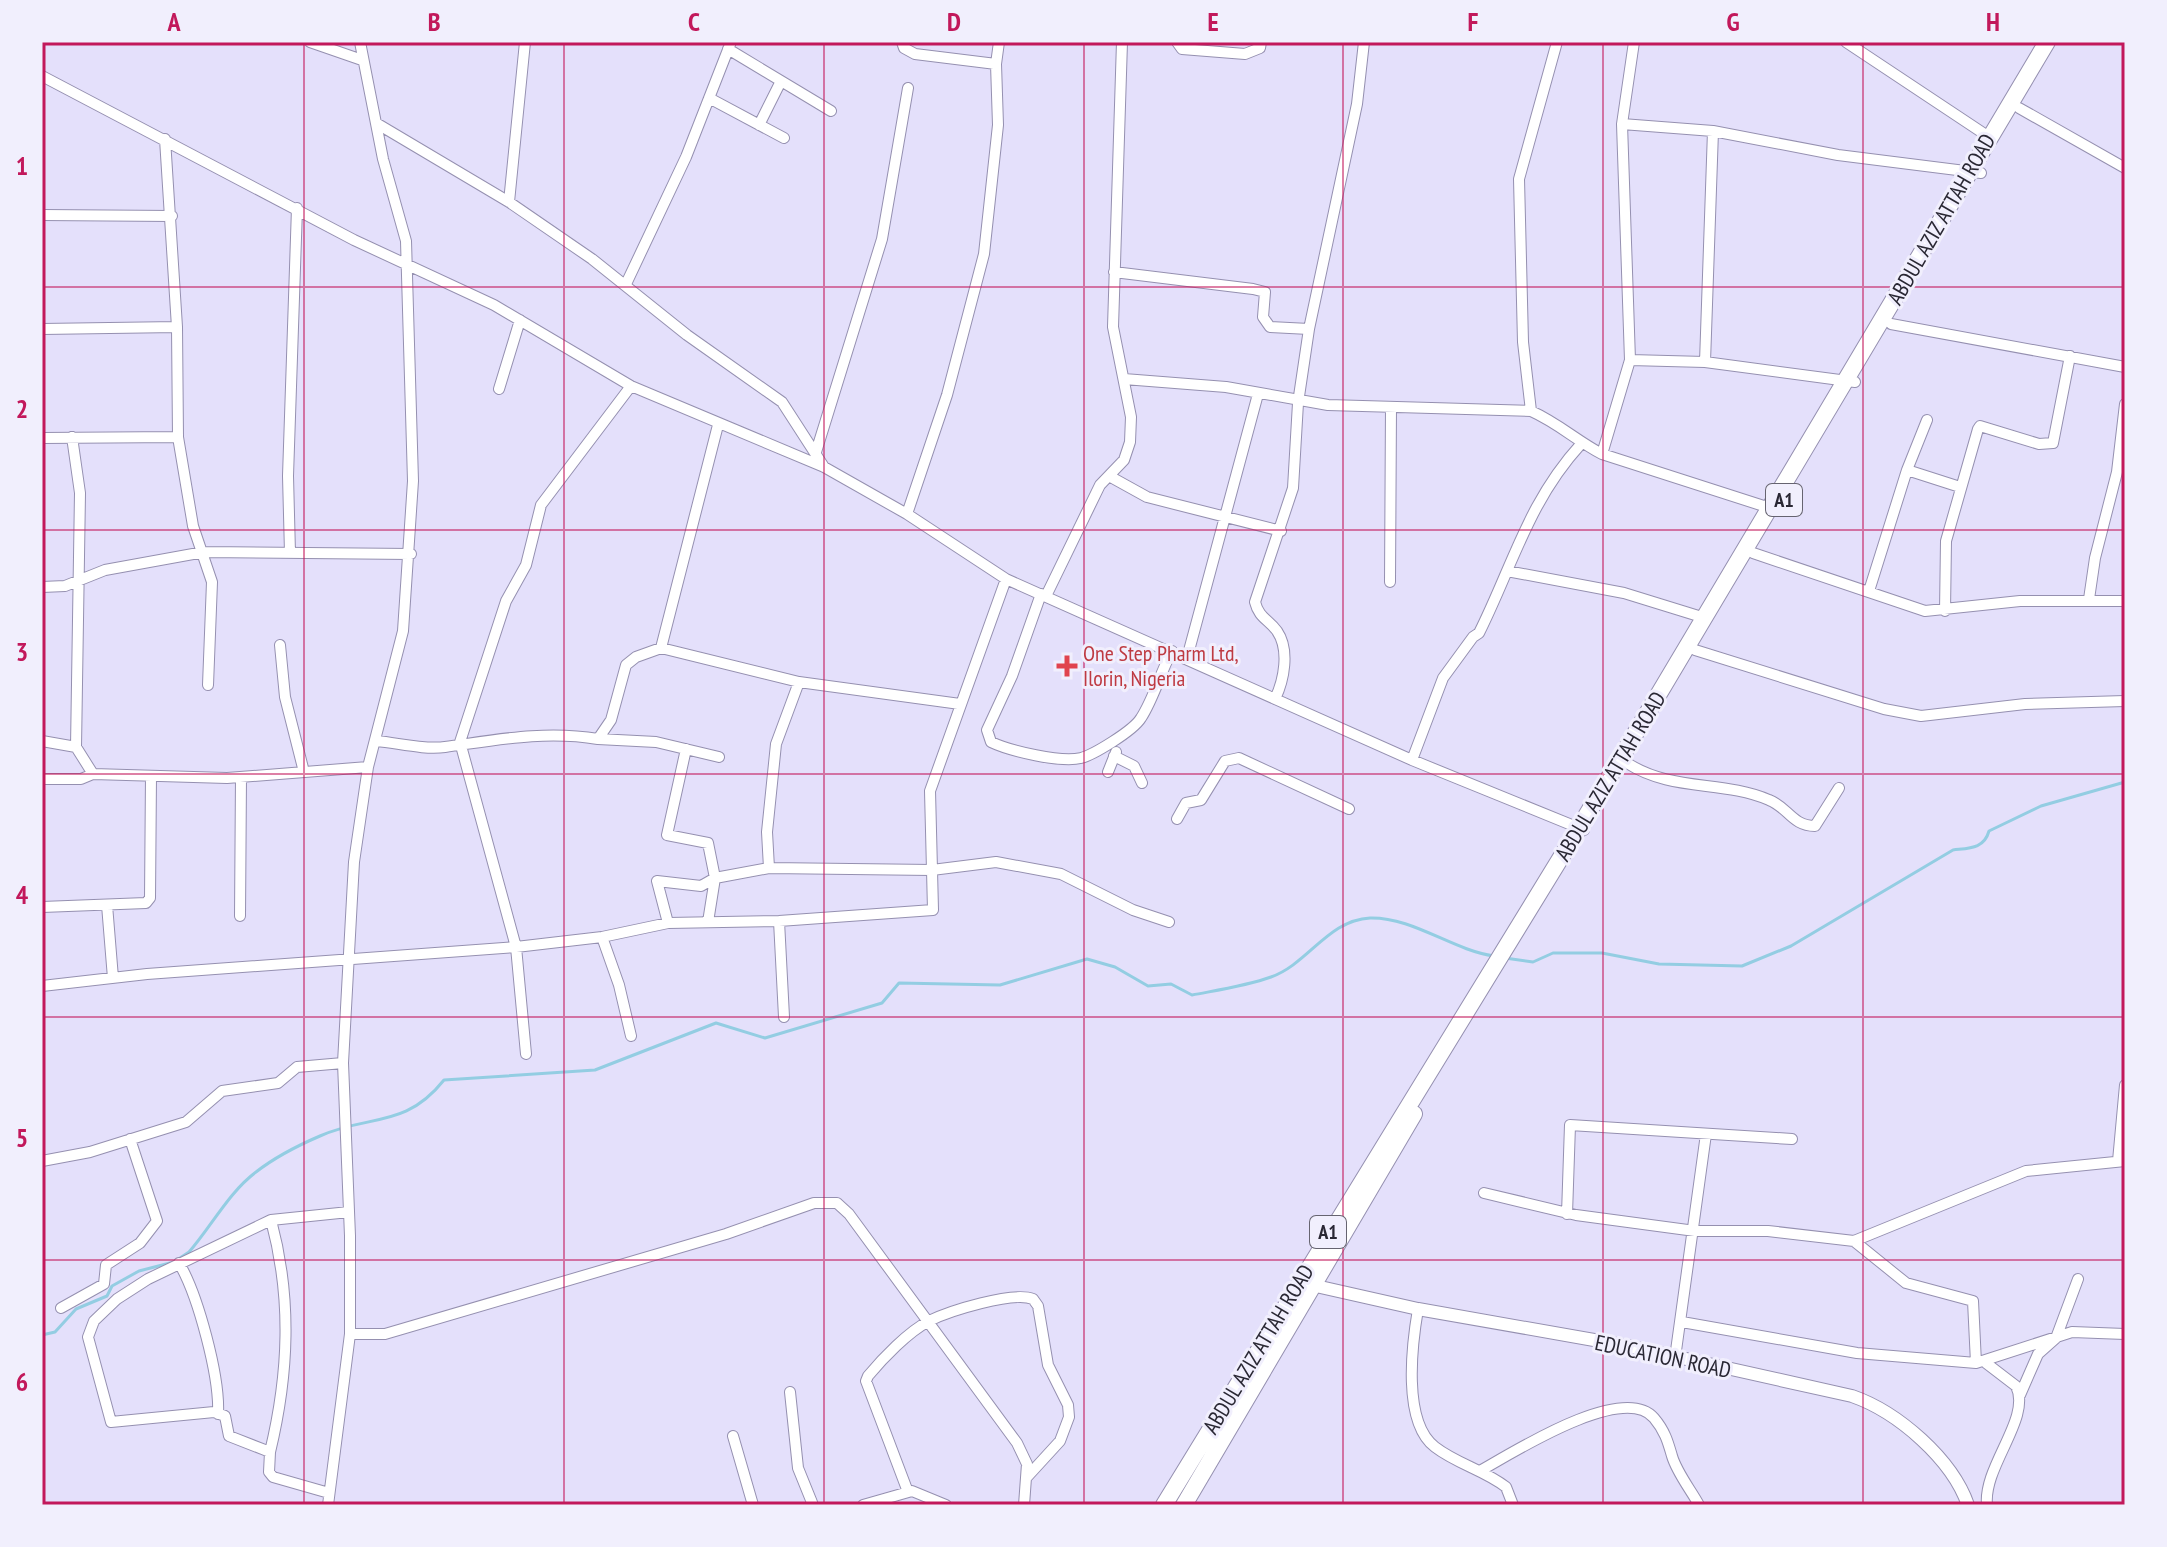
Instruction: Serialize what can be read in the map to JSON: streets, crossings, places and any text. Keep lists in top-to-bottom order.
{
  "streets": {
    "highway": ["ABDUL AZIZ ATTAH ROAD", "A1"],
    "street": ["EDUCATION ROAD"]
  },
  "crossings": [
    ["ABDUL AZIZ ATTAH ROAD", "EDUCATION ROAD"]
  ],
  "places": {
    "health": ["One Step Pharm Ltd, Ilorin, Nigeria"]
  },
  "grid": {
    "columns": [
      "A",
      "B",
      "C",
      "D",
      "E",
      "F",
      "G",
      "H"
    ],
    "rows": [
      "1",
      "2",
      "3",
      "4",
      "5",
      "6"
    ]
  }
}
